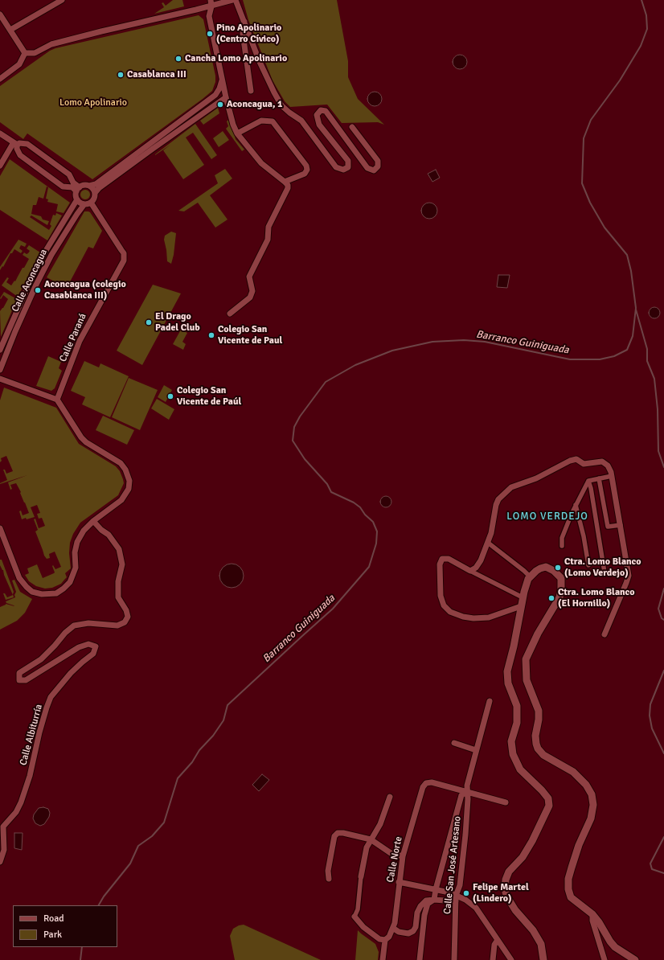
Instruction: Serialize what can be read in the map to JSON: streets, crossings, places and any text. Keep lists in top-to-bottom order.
{
  "streets": {
    "street": [
      "Calle Aconcagua",
      "Calle Paraná",
      "Calle Albiturría",
      "Calle Norte",
      "Calle San José Artesano"
    ]
  },
  "crossings": [
    ["Calle Aconcagua", "Calle Paraná"],
    ["Calle Norte", "Calle San José Artesano"]
  ],
  "districts": ["LOMO VERDEJO"],
  "water": ["Barranco Guiniguada"],
  "parks": ["Lomo Apolinario"],
  "places": [
    "Pino Apolinario (Centro Cívico)",
    "Cancha Lomo Apolinario",
    "Casablanca III",
    "Aconcagua, 1",
    "Aconcagua (colegio Casablanca III)",
    "El Drago Padel Club",
    "Colegio San Vicente de Paul",
    "Colegio San Vicente de Paúl",
    "Ctra. Lomo Blanco (Lomo Verdejo)",
    "Ctra. Lomo Blanco (El Hornillo)",
    "Felipe Martel (Lindero)"
  ],
  "legend": ["Road", "Park"]
}
